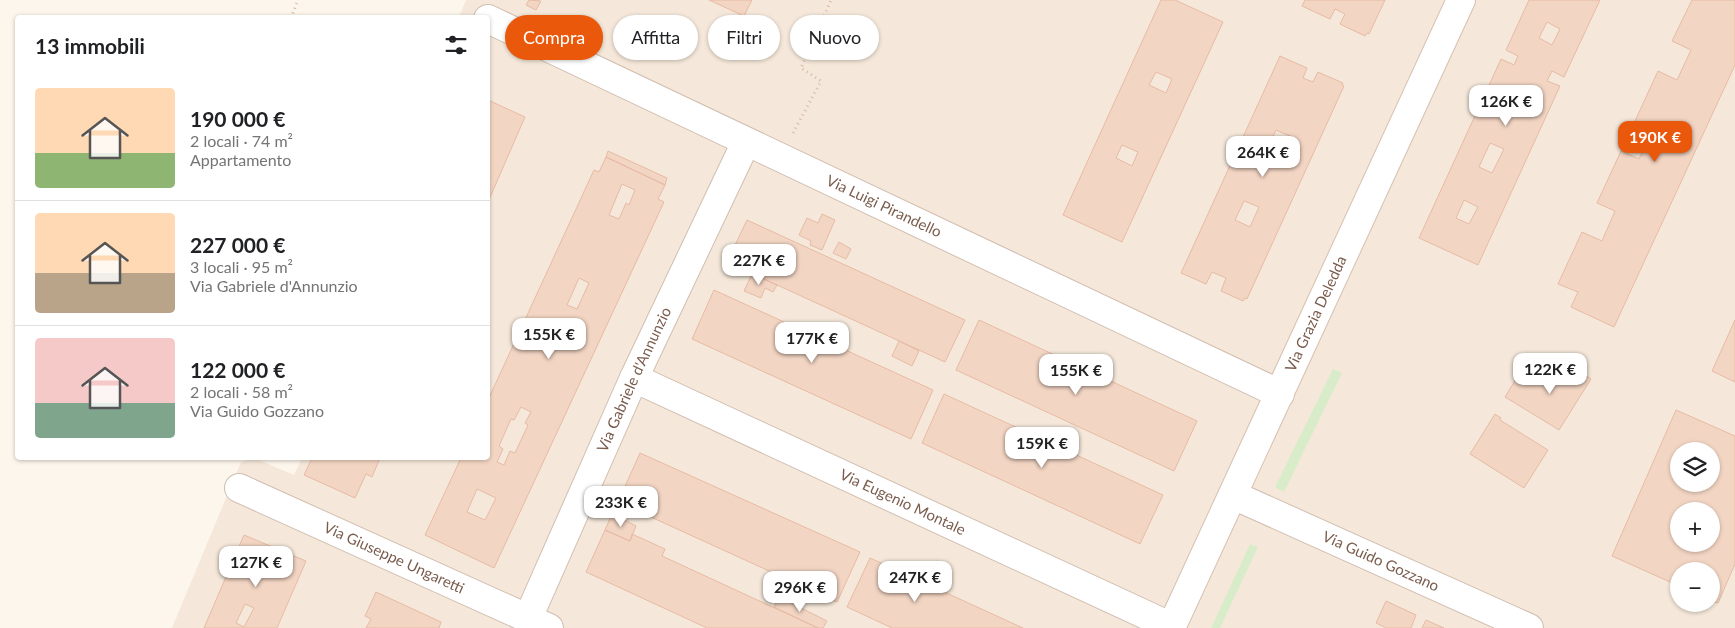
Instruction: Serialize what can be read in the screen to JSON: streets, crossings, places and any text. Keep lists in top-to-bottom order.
{
  "streets": {
    "street": [
      "Via Luigi Pirandello",
      "Via Grazia Deledda",
      "Via Gabriele d'Annunzio",
      "Via Eugenio Montale",
      "Via Giuseppe Ungaretti",
      "Via Guido Gozzano"
    ]
  },
  "crossings": [
    ["Via Luigi Pirandello", "Via Grazia Deledda"],
    ["Via Luigi Pirandello", "Via Gabriele d'Annunzio"],
    ["Via Grazia Deledda", "Via Eugenio Montale"],
    ["Via Grazia Deledda", "Via Guido Gozzano"],
    ["Via Gabriele d'Annunzio", "Via Eugenio Montale"],
    ["Via Gabriele d'Annunzio", "Via Giuseppe Ungaretti"]
  ],
  "page": {
    "chip": [
      "Compra",
      "Affitta",
      "Filtri",
      "Nuovo"
    ],
    "heading": "13 immobili",
    "list": [
      {
        "name": "190 000 €",
        "note": "2 locali · 74 m² · Appartamento"
      },
      {
        "name": "227 000 €",
        "note": "3 locali · 95 m² · Via Gabriele d'Annunzio"
      },
      {
        "name": "122 000 €",
        "note": "2 locali · 58 m² · Via Guido Gozzano"
      }
    ],
    "price": [
      "126K €",
      "190K €",
      "264K €",
      "227K €",
      "155K €",
      "177K €",
      "122K €",
      "155K €",
      "159K €",
      "233K €",
      "127K €",
      "247K €",
      "296K €"
    ],
    "map_buttons": ["+", "−"]
  }
}
